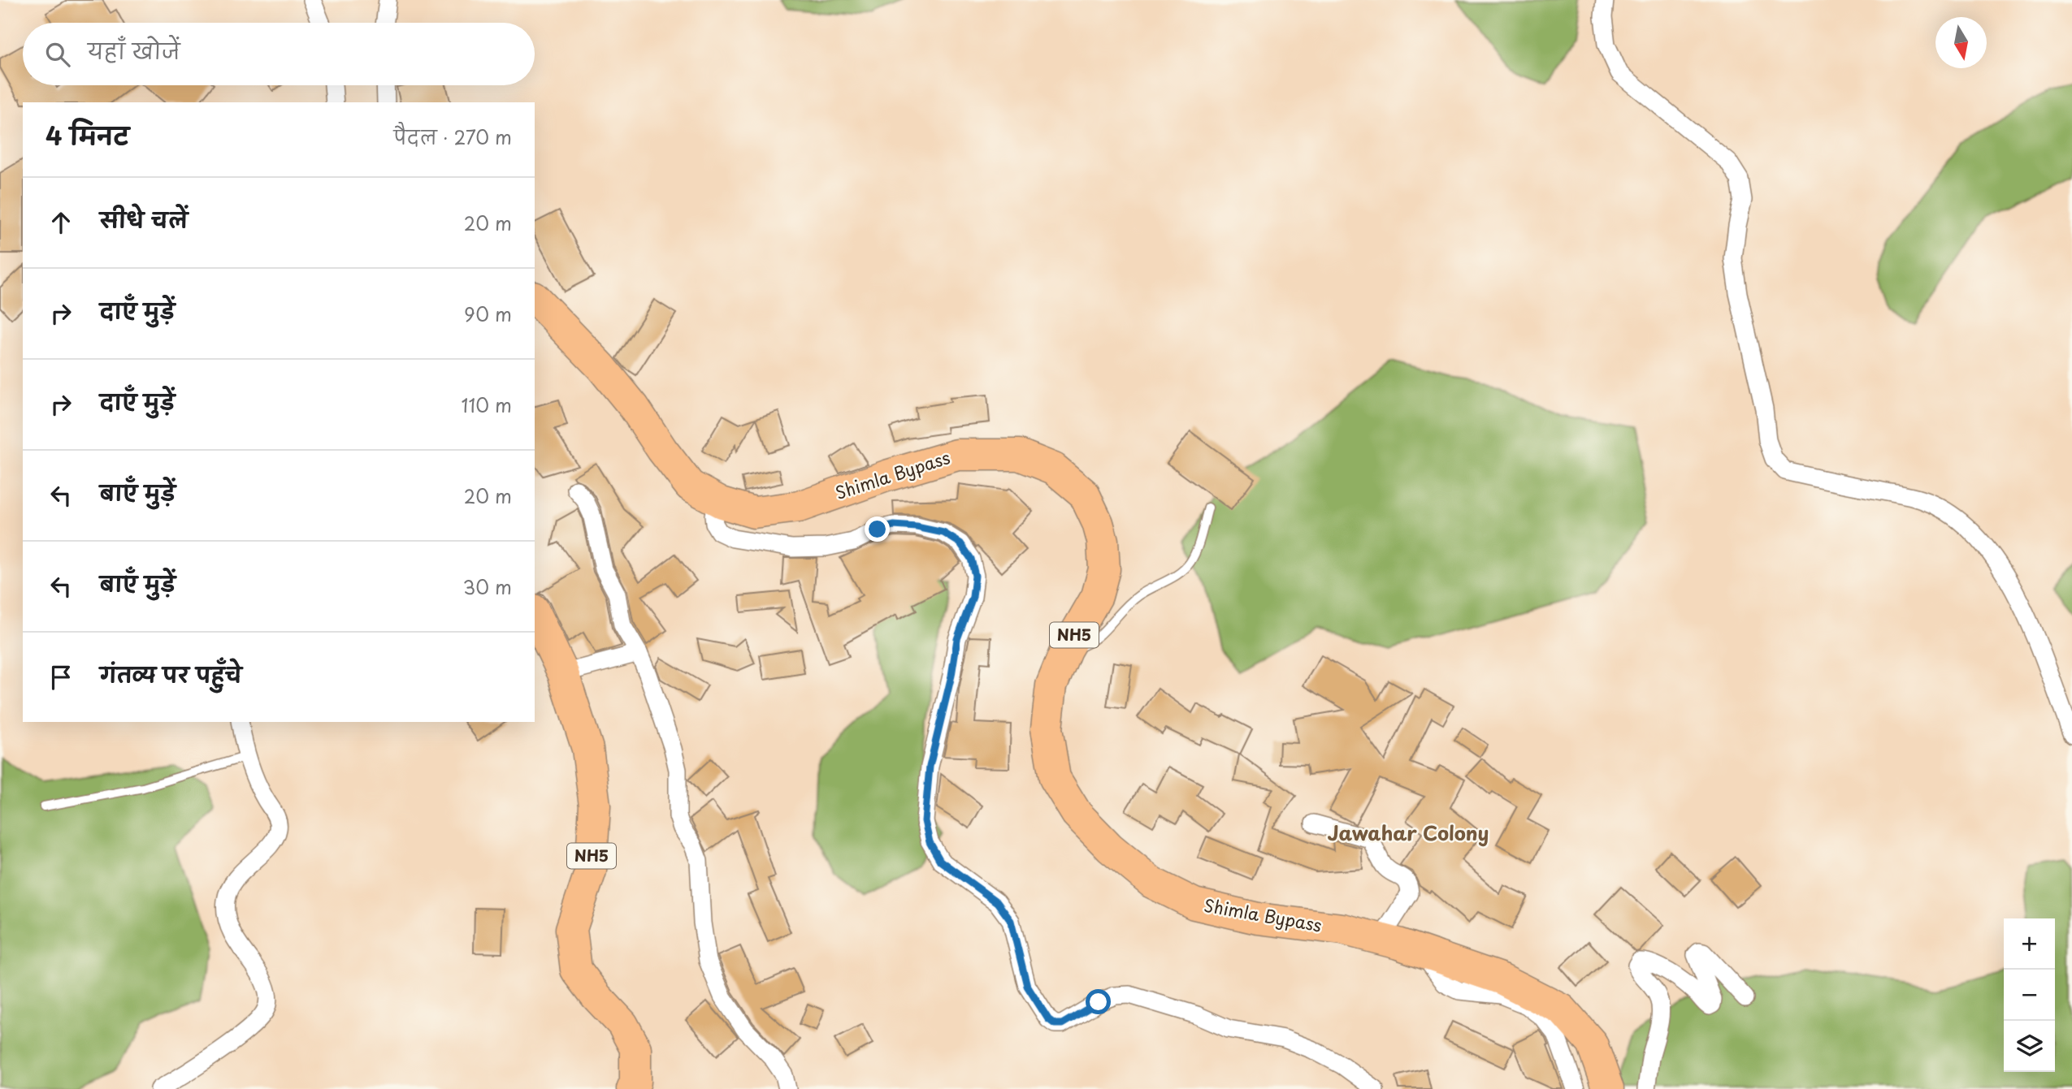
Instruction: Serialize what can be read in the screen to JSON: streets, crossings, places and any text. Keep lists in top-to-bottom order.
{
  "streets": {
    "highway": ["Shimla Bypass", "NH5"]
  },
  "districts": ["Jawahar Colony"],
  "north": "bottom",
  "page": {
    "search": "यहाँ खोजें",
    "heading": ["4 मिनट", "पैदल · 270 m"],
    "list": [
      ["सीधे चलें", "20 m"],
      ["दाएँ मुड़ें", "90 m"],
      ["दाएँ मुड़ें", "110 m"],
      ["बाएँ मुड़ें", "20 m"],
      ["बाएँ मुड़ें", "30 m"],
      "गंतव्य पर पहुँचे"
    ],
    "map_buttons": ["+", "−"]
  }
}
